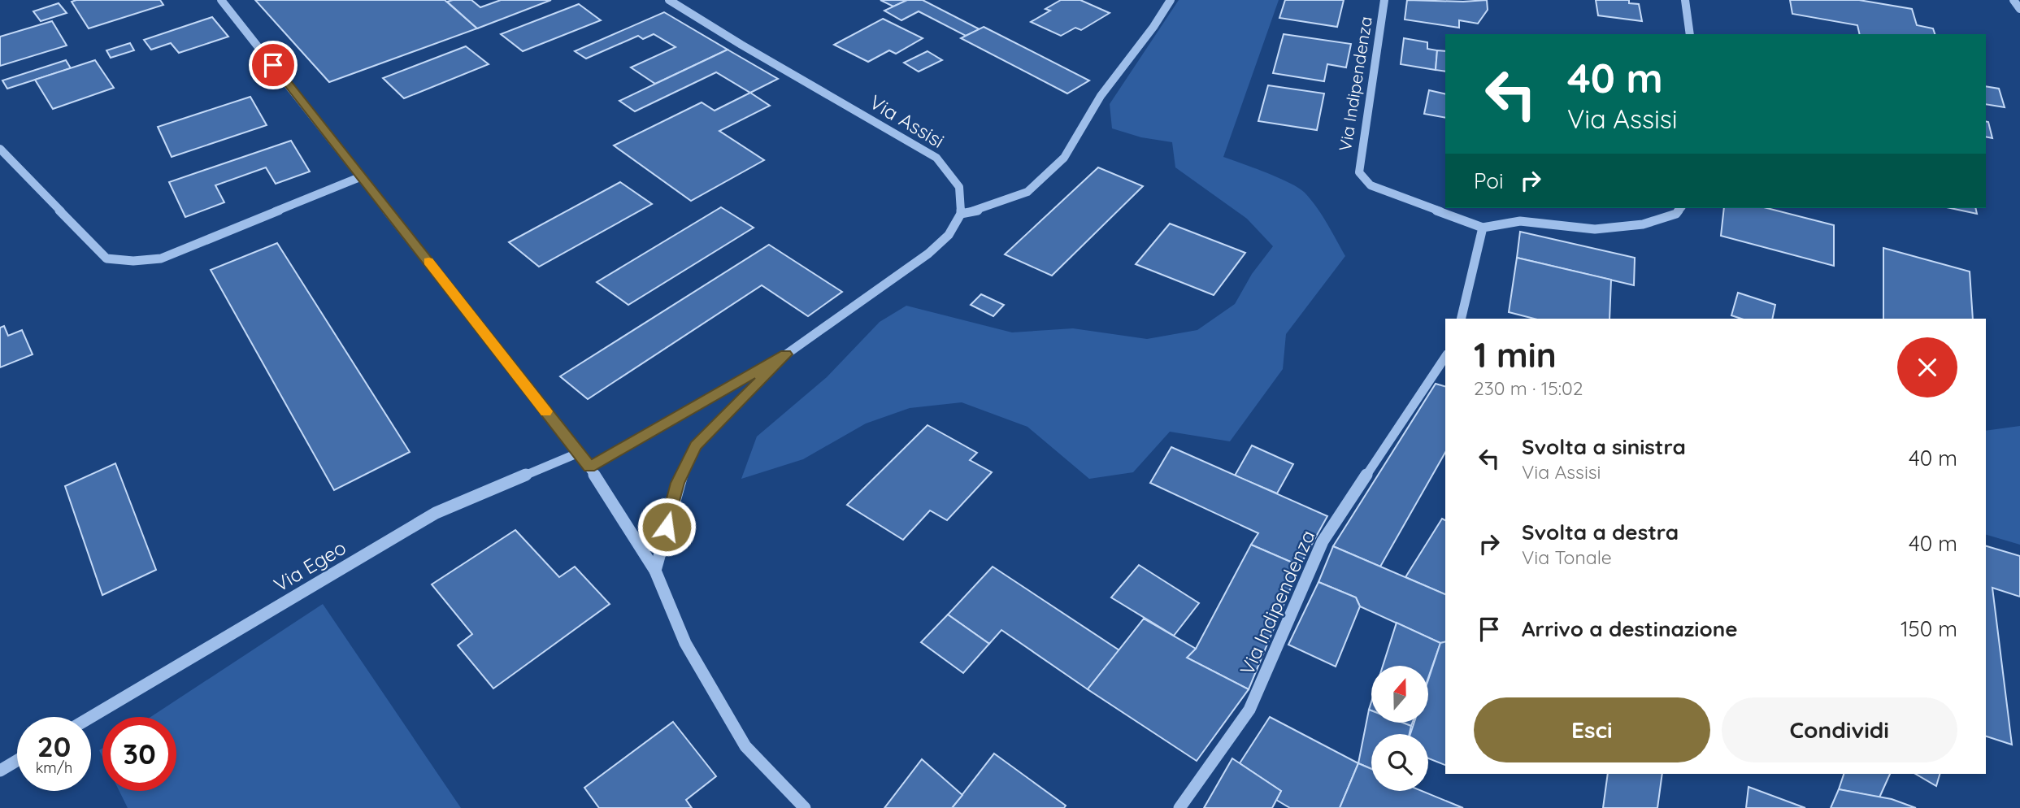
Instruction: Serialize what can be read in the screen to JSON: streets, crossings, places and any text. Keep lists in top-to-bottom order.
{
  "streets": {
    "street": ["Via Indipendenza", "Via Assisi", "Via Egeo"]
  },
  "north": "top",
  "page": {
    "turn": ["40 m", "Via Assisi"],
    "then": "Poi",
    "heading": ["1 min", "230 m · 15:02"],
    "list": [
      {
        "name": "Svolta a sinistra",
        "note": "Via Assisi",
        "value": "40 m"
      },
      {
        "name": "Svolta a destra",
        "note": "Via Tonale",
        "value": "40 m"
      },
      {
        "name": "Arrivo a destinazione",
        "value": "150 m"
      }
    ],
    "buttons": ["Esci", "Condividi"],
    "speed": "20 km/h",
    "limit": "30"
  }
}
